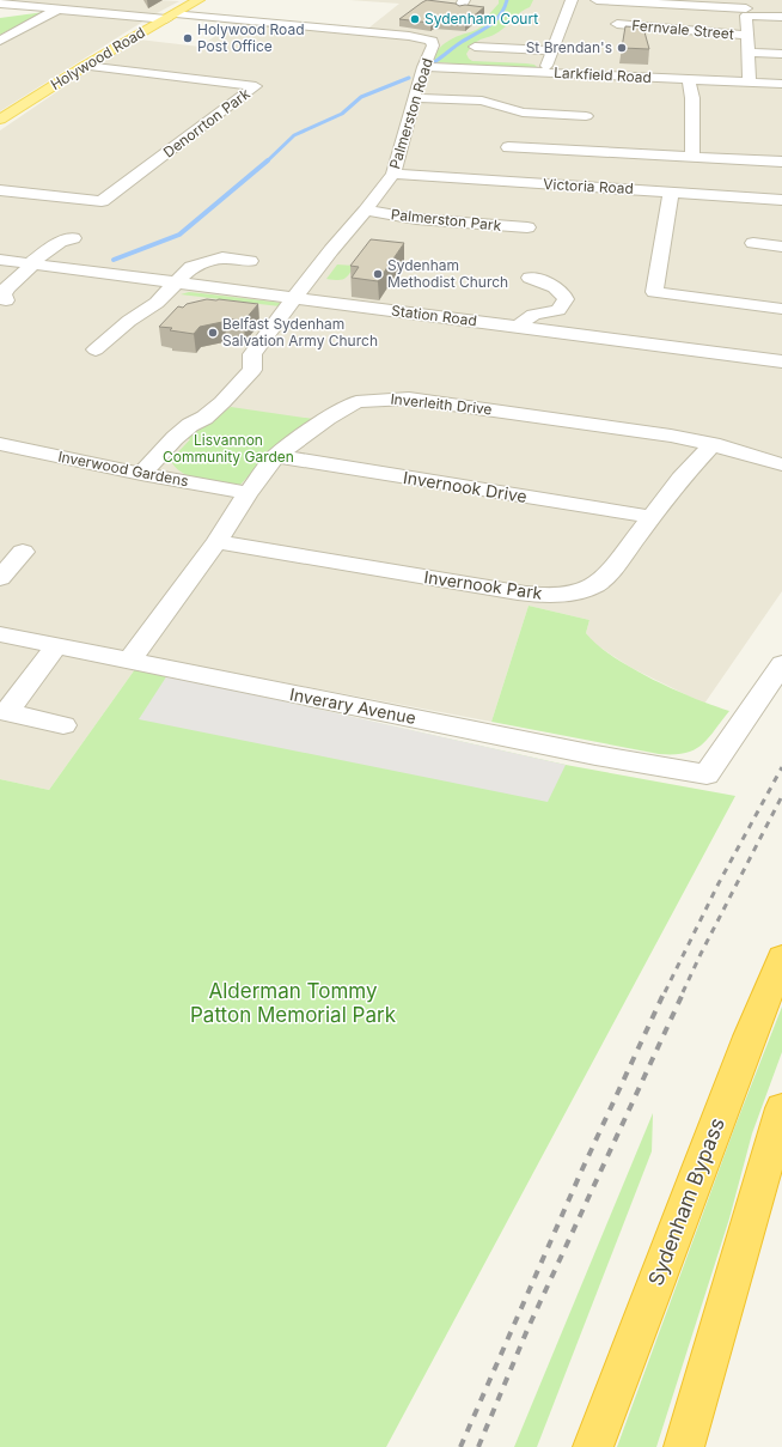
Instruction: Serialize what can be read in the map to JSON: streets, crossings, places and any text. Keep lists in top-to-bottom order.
{
  "streets": {
    "highway": ["Sydenham Bypass"],
    "main road": ["Holywood Road"],
    "street": [
      "Fernvale Street",
      "Larkfield Road",
      "Palmerston Road",
      "Denorrton Park",
      "Victoria Road",
      "Palmerston Park",
      "Station Road",
      "Inverleith Drive",
      "Inverwood Gardens",
      "Invernook Drive",
      "Invernook Park",
      "Inverary Avenue"
    ]
  },
  "crossings": [
    ["Holywood Road", "Palmerston Road"],
    ["Holywood Road", "Denorrton Park"],
    ["Larkfield Road", "Palmerston Road"],
    ["Palmerston Road", "Victoria Road"],
    ["Palmerston Road", "Palmerston Park"],
    ["Palmerston Road", "Station Road"],
    ["Palmerston Road", "Inverwood Gardens"],
    ["Inverleith Drive", "Inverwood Gardens"],
    ["Inverleith Drive", "Invernook Drive"],
    ["Inverleith Drive", "Invernook Park"],
    ["Inverleith Drive", "Inverary Avenue"],
    ["Invernook Drive", "Invernook Park"]
  ],
  "parks": ["Lisvannon Community Garden", "Alderman Tommy Patton Memorial Park"],
  "places": [
    "Sydenham Court",
    "Holywood Road Post Office",
    "St Brendan's",
    "Sydenham Methodist Church",
    "Belfast Sydenham Salvation Army Church"
  ]
}
